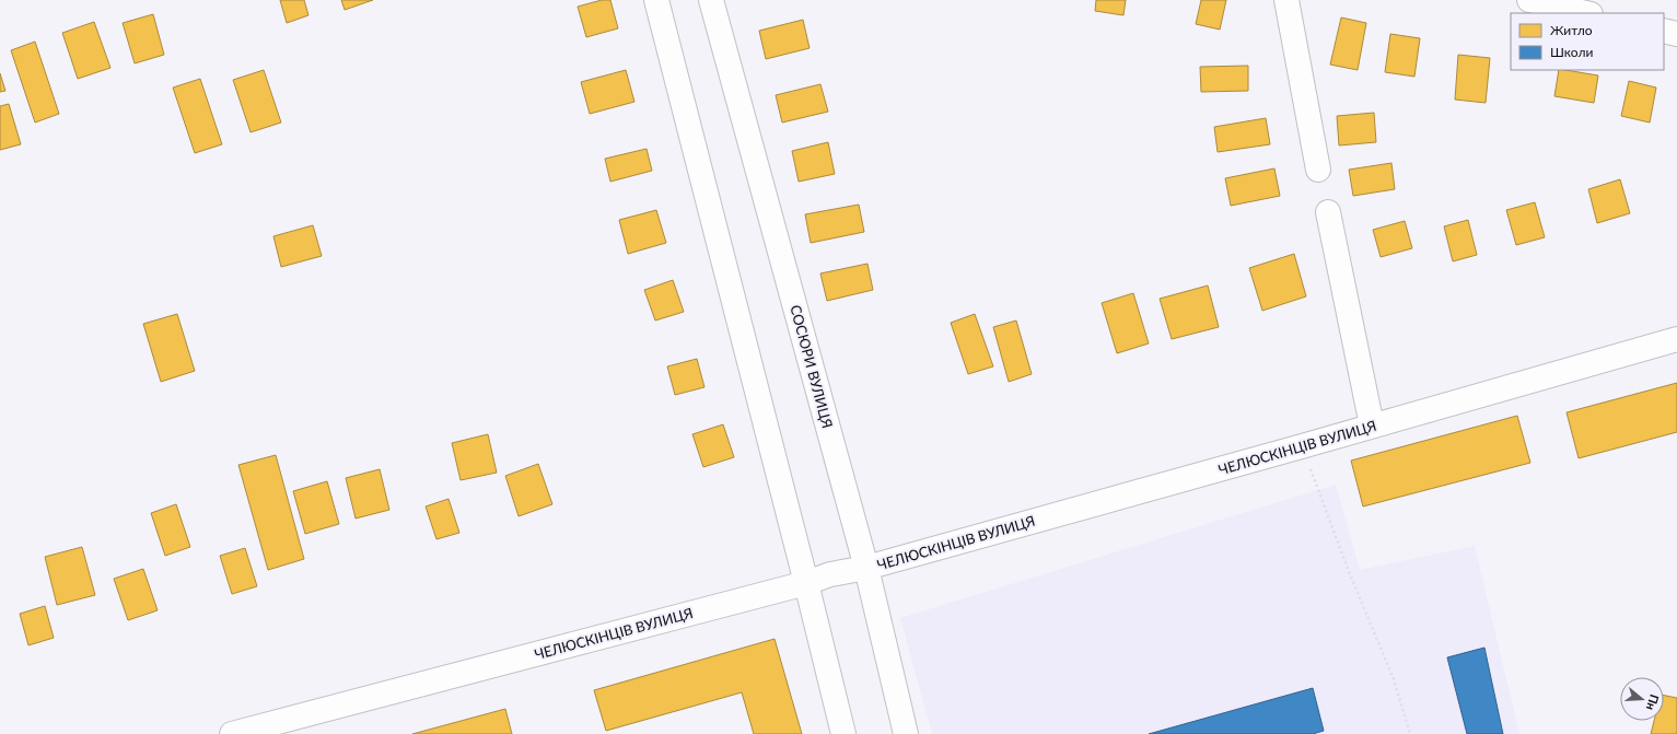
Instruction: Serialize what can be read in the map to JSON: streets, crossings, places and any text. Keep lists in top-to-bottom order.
{
  "streets": {
    "street": ["СОСЮРИ ВУЛИЦЯ", "ЧЕЛЮСКІНЦІВ ВУЛИЦЯ"]
  },
  "crossings": [
    ["СОСЮРИ ВУЛИЦЯ", "ЧЕЛЮСКІНЦІВ ВУЛИЦЯ"]
  ],
  "legend": ["Житло", "Школи"],
  "north": "right"
}
